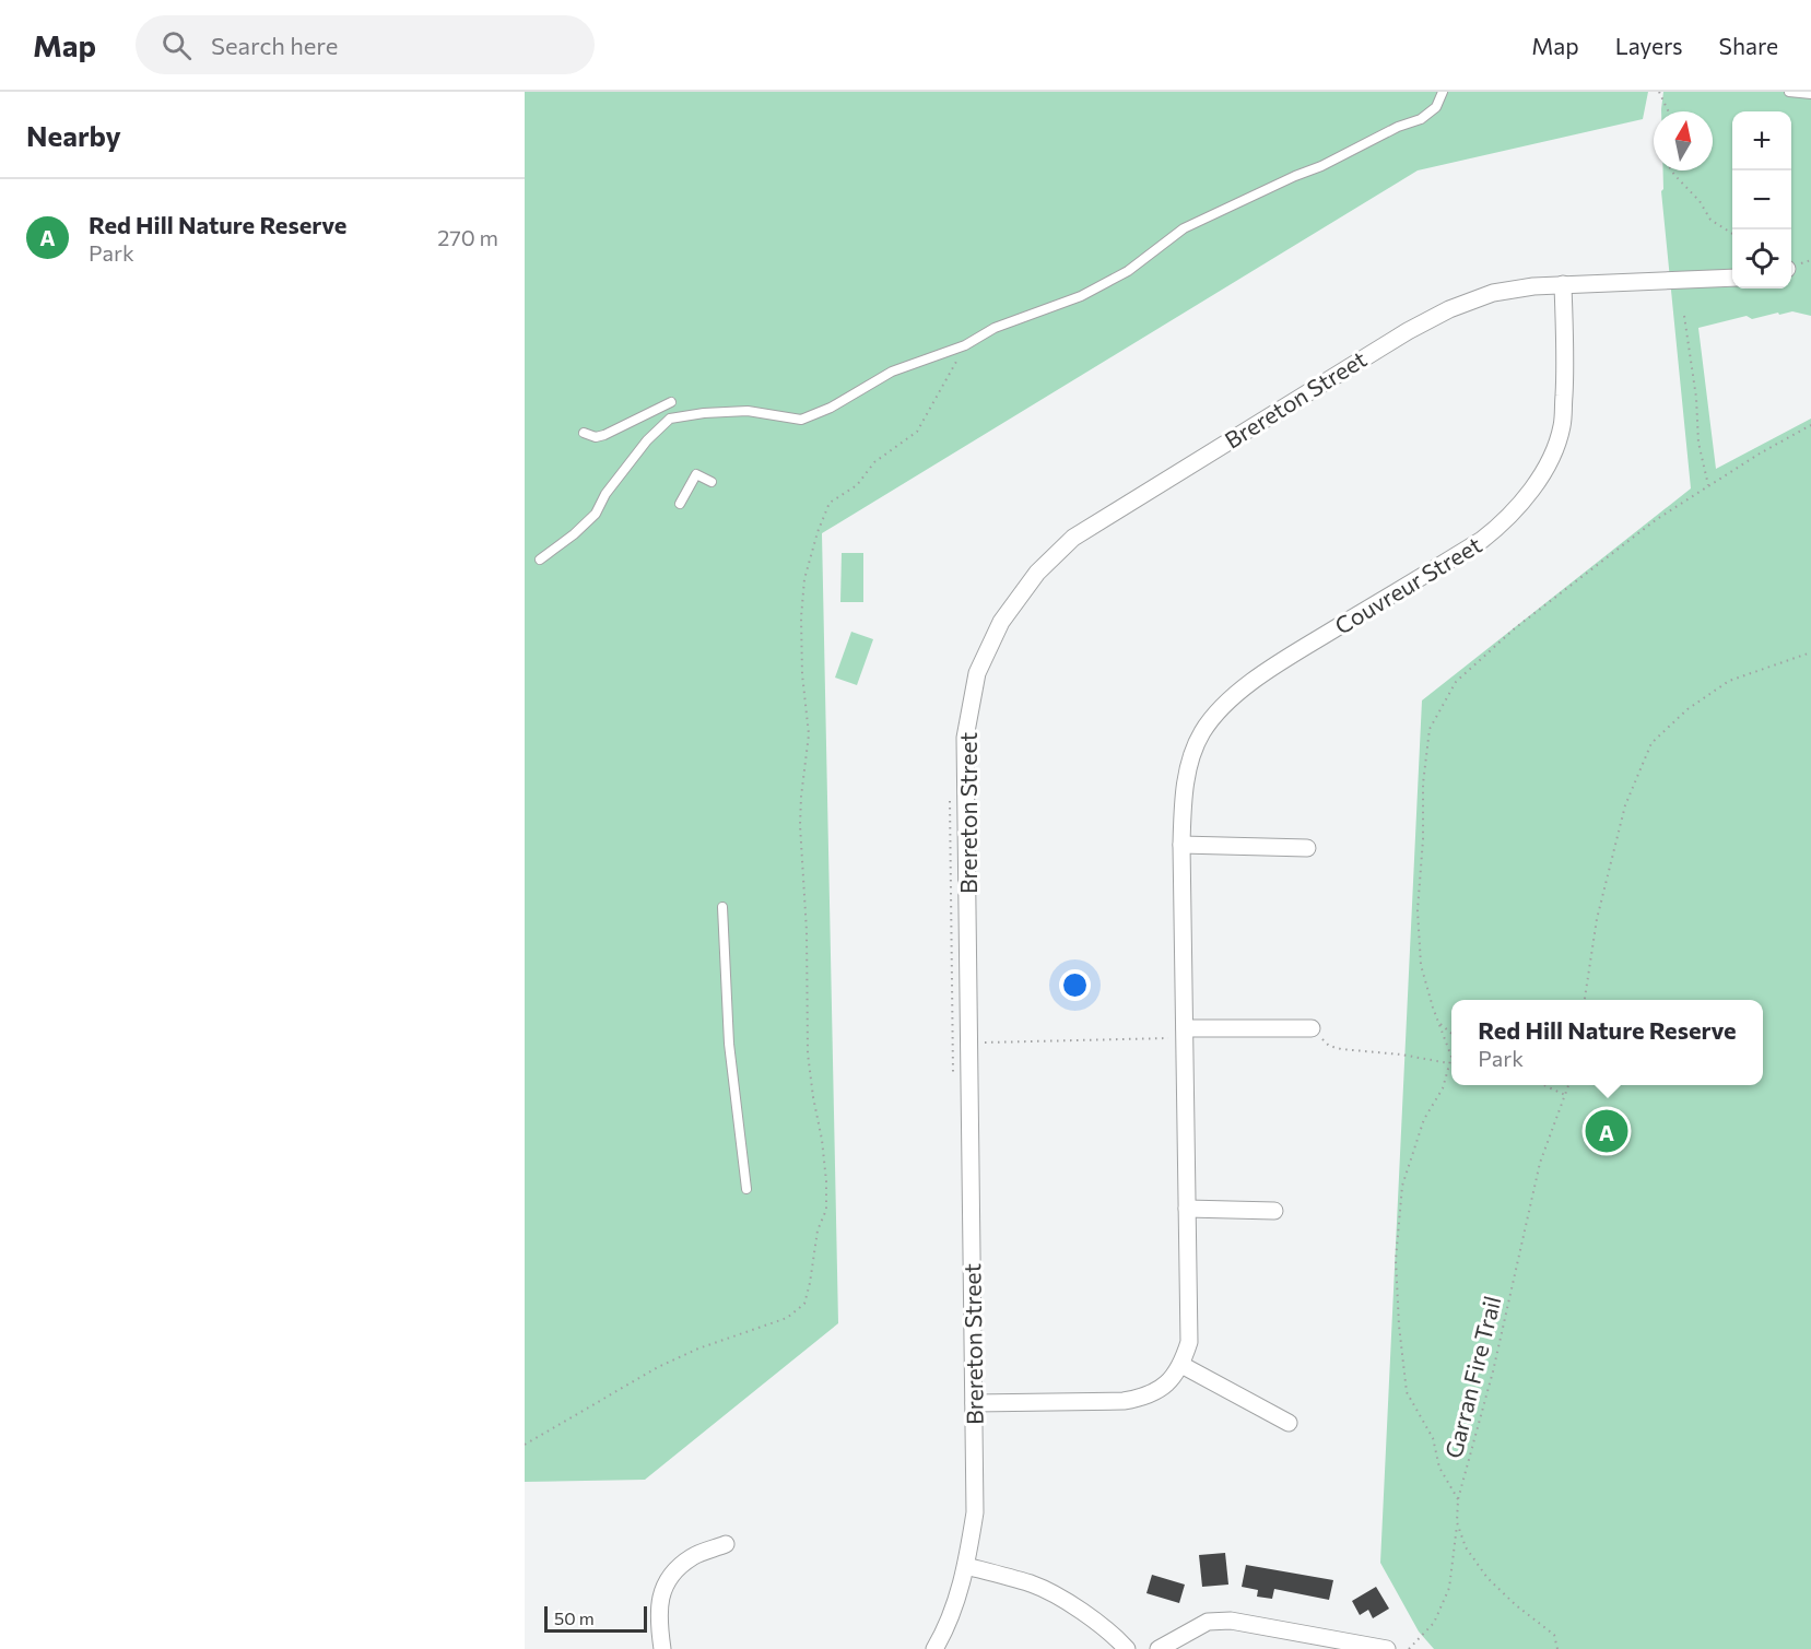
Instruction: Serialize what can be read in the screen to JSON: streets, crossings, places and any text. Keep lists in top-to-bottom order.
{
  "streets": {
    "street": ["Brereton Street", "Couvreur Street"],
    "path": ["Garran Fire Trail"]
  },
  "crossings": [
    ["Brereton Street", "Couvreur Street"]
  ],
  "scale_bar": "50 m",
  "north": "top",
  "page": {
    "header": "Map",
    "search": "Search here",
    "nav": ["Map", "Layers", "Share"],
    "heading": "Nearby",
    "map_buttons": ["+", "−"],
    "list": [
      {
        "mark": "A",
        "name": "Red Hill Nature Reserve",
        "note": "Park",
        "value": "270 m"
      }
    ],
    "popup": ["Red Hill Nature Reserve", "Park"],
    "pins": "A",
    "scale": "50 m"
  }
}
